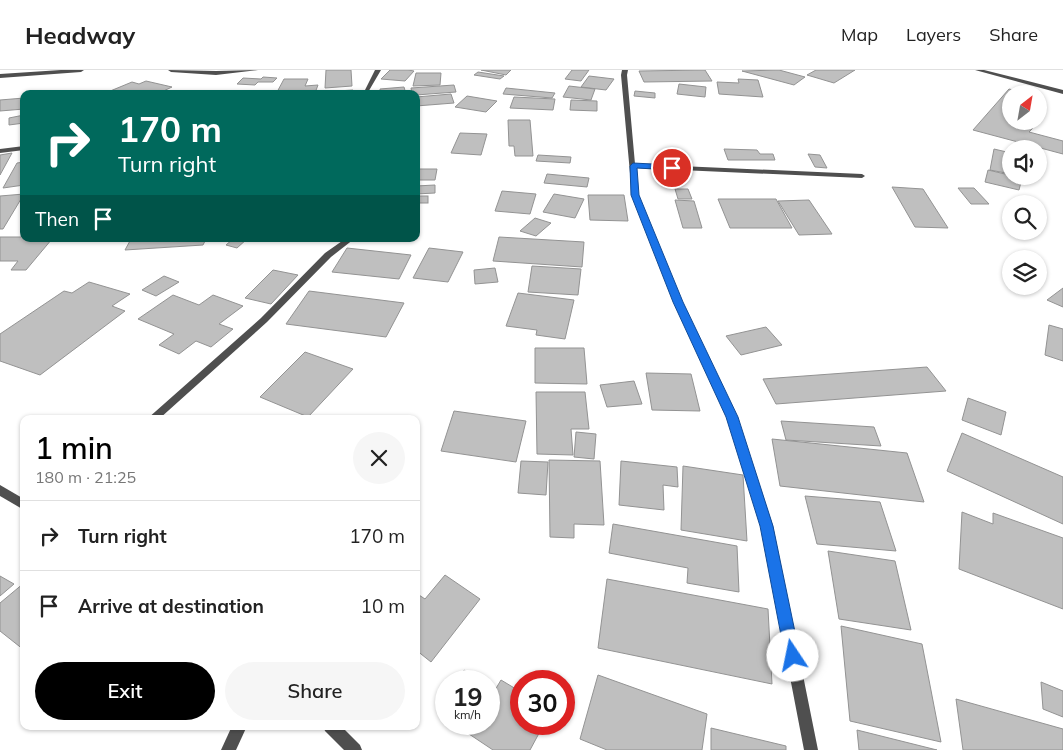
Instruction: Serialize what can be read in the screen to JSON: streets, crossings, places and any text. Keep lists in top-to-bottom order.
{
  "north": "top right",
  "page": {
    "header": "Headway",
    "nav": ["Map", "Layers", "Share"],
    "turn": ["170 m", "Turn right"],
    "then": "Then",
    "heading": ["1 min", "180 m · 21:25"],
    "list": [
      {
        "name": "Turn right",
        "value": "170 m"
      },
      {
        "name": "Arrive at destination",
        "value": "10 m"
      }
    ],
    "buttons": ["Exit", "Share"],
    "speed": "19 km/h",
    "limit": "30"
  }
}
